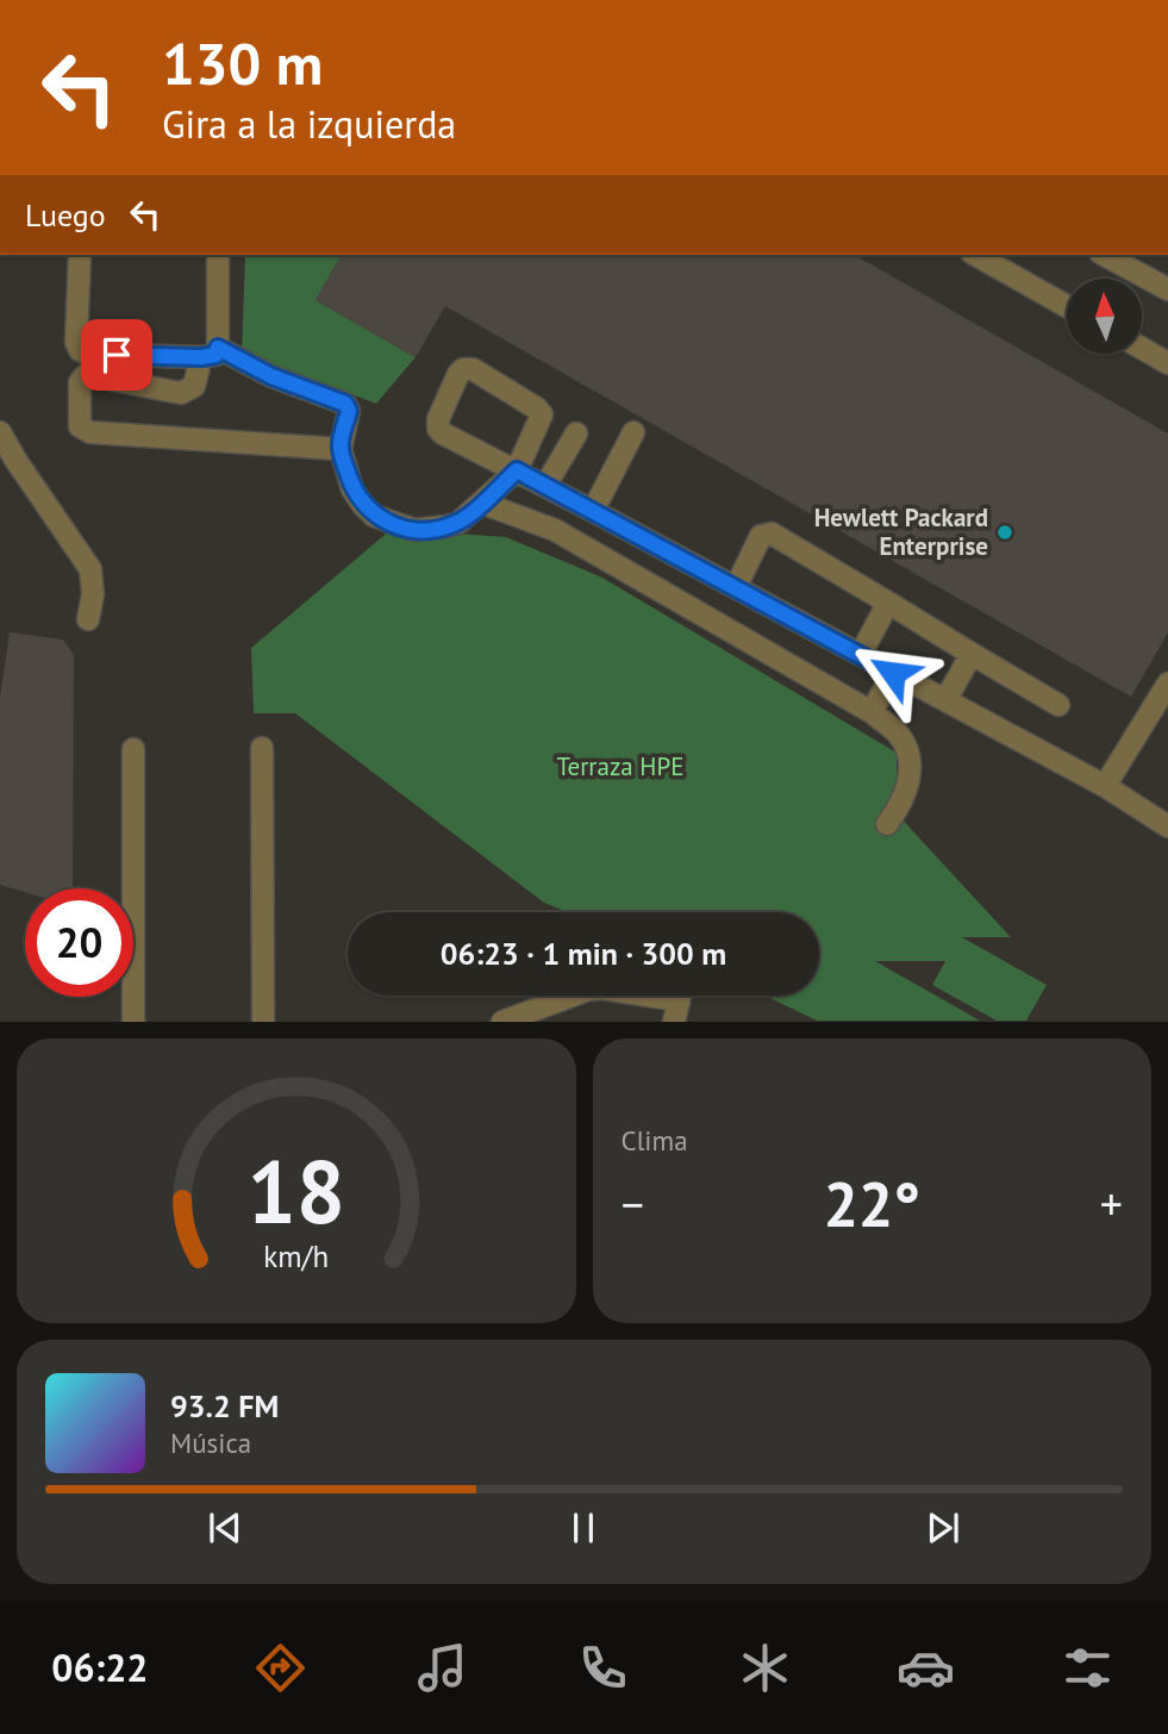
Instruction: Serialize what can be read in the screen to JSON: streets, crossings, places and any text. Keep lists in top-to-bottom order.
{
  "parks": ["Terraza HPE"],
  "places": ["Hewlett Packard Enterprise"],
  "north": "top",
  "page": {
    "turn": ["130 m", "Gira a la izquierda"],
    "then": "Luego",
    "limit": "20",
    "trip": "06:23 · 1 min · 300 m",
    "tile": "Clima",
    "heat": ["−", "22°", "+"],
    "song": ["93.2 FM", "Música"],
    "tabs": "06:22",
    "gauge": ["18", "km/h"]
  }
}
